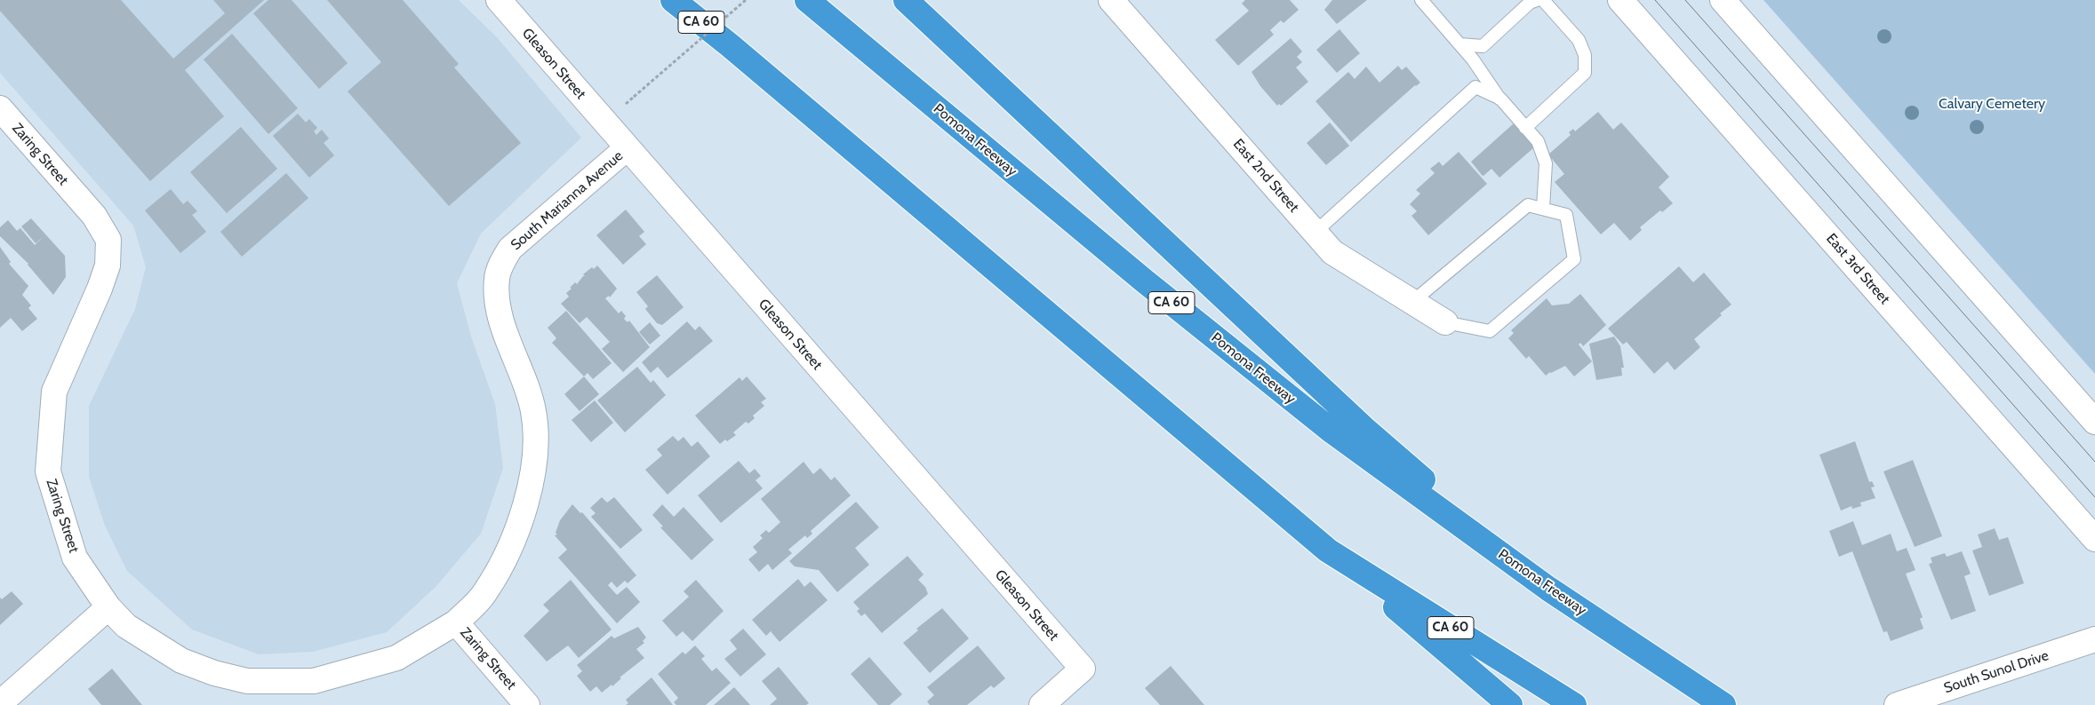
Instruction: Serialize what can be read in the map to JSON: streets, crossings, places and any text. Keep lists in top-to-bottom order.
{
  "streets": {
    "highway": ["CA 60", "Pomona Freeway"],
    "street": [
      "Gleason Street",
      "Zaring Street",
      "East 2nd Street",
      "South Marianna Avenue",
      "East 3rd Street",
      "South Sunol Drive"
    ]
  },
  "crossings": [
    ["Gleason Street", "South Marianna Avenue"],
    ["Zaring Street", "South Marianna Avenue"]
  ],
  "parks": ["Calvary Cemetery"]
}
